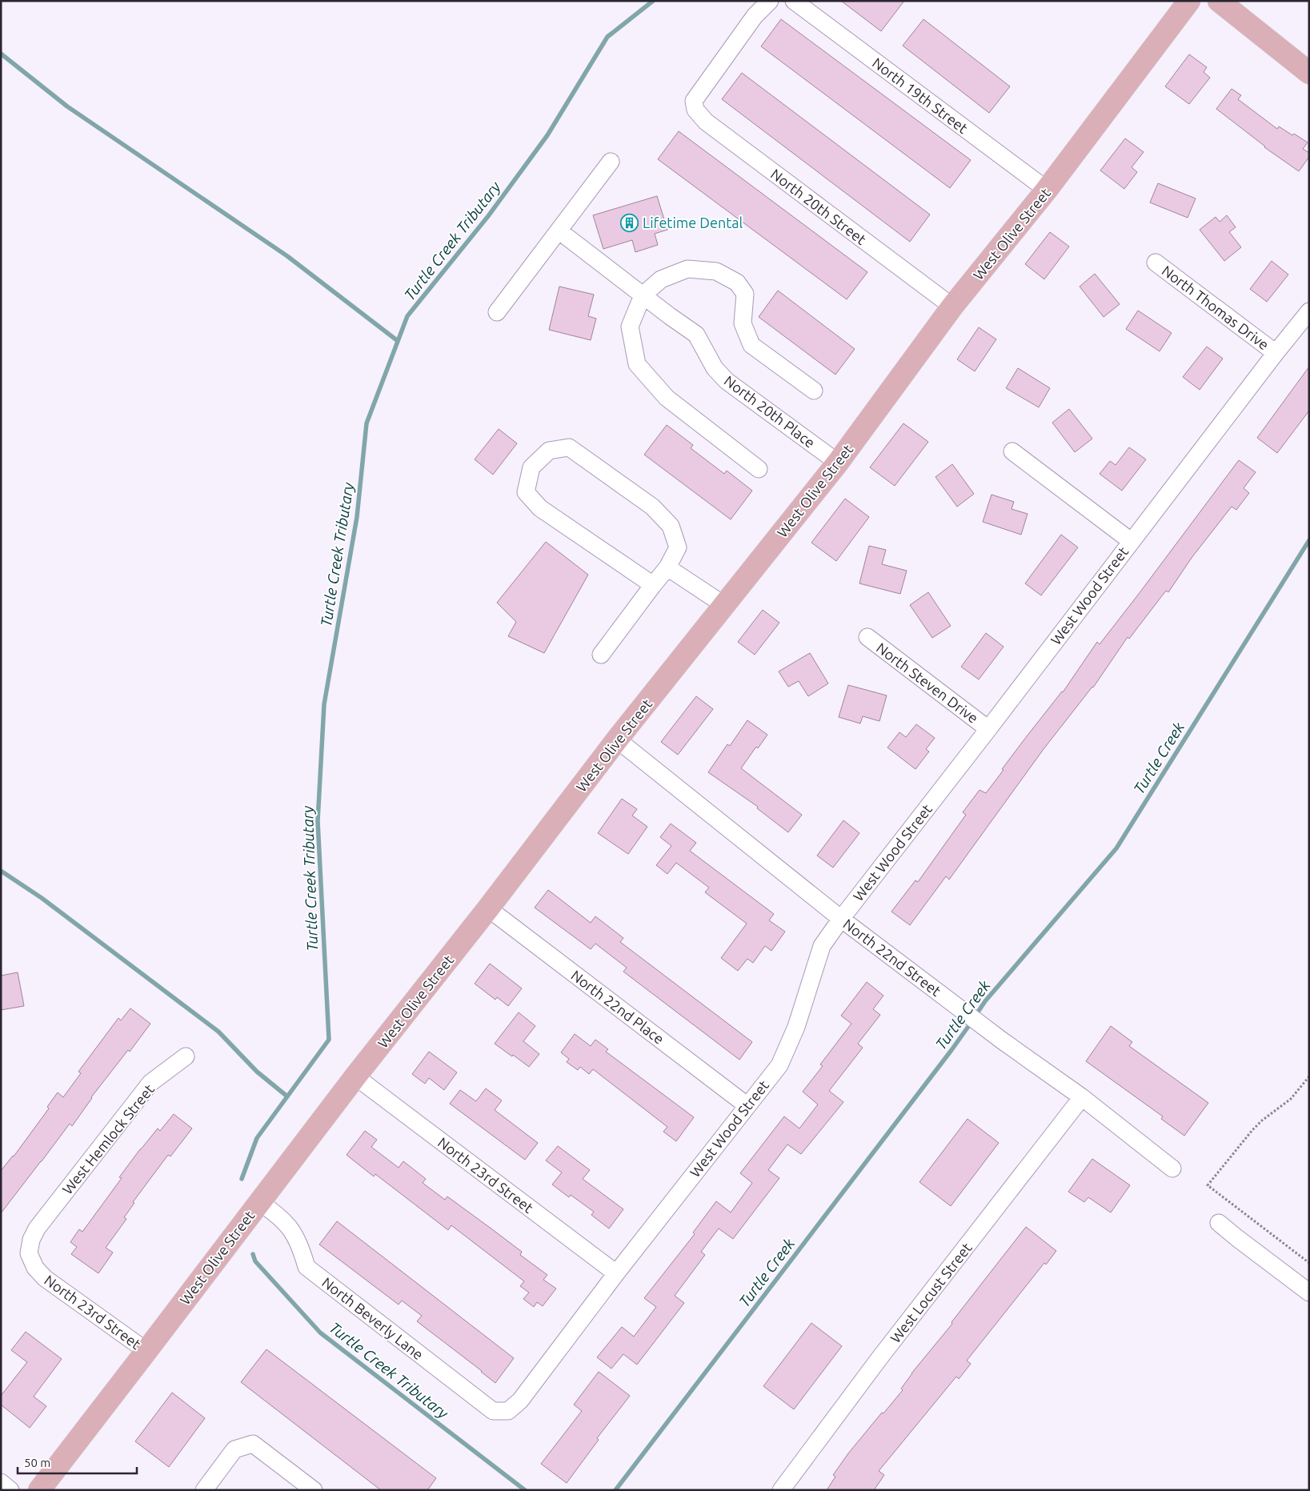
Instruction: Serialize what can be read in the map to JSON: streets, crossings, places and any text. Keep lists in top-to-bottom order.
{
  "streets": {
    "main road": ["West Olive Street"],
    "street": [
      "North 19th Street",
      "North 20th Street",
      "North Thomas Drive",
      "North 20th Place",
      "West Wood Street",
      "North Steven Drive",
      "North 22nd Street",
      "North 22nd Place",
      "West Hemlock Street",
      "North 23rd Street",
      "West Locust Street",
      "North Beverly Lane"
    ]
  },
  "crossings": [
    ["North 19th Street", "West Olive Street"],
    ["North 20th Street", "West Olive Street"],
    ["West Olive Street", "North 20th Place"],
    ["West Olive Street", "North 22nd Street"],
    ["West Olive Street", "North 22nd Place"],
    ["West Olive Street", "North 23rd Street"],
    ["West Olive Street", "North Beverly Lane"],
    ["North Thomas Drive", "West Wood Street"],
    ["West Wood Street", "North Steven Drive"],
    ["West Wood Street", "North 22nd Street"],
    ["West Wood Street", "North 22nd Place"],
    ["West Wood Street", "North 23rd Street"],
    ["West Wood Street", "North Beverly Lane"],
    ["North 22nd Street", "West Locust Street"],
    ["West Hemlock Street", "North 23rd Street"]
  ],
  "water": ["Turtle Creek Tributary", "Turtle Creek"],
  "places": {
    "building": ["Lifetime Dental"]
  },
  "scale_bar": "50 m"
}
